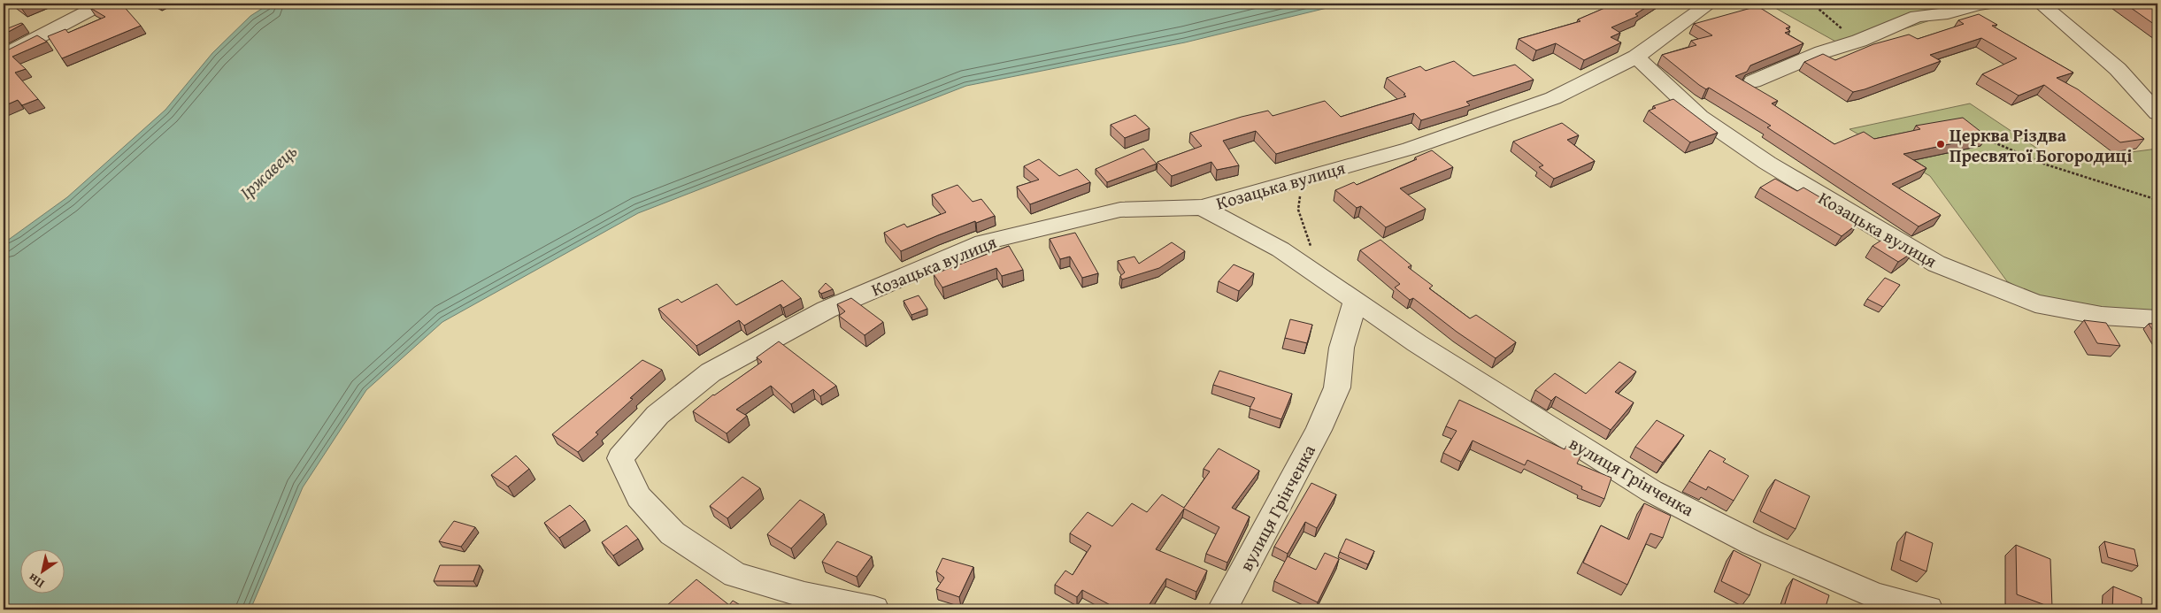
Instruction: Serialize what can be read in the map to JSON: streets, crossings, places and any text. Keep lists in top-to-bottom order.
{
  "streets": {
    "street": ["Козацька вулиця", "вулиця Грінченка"]
  },
  "crossings": [
    ["Козацька вулиця", "вулиця Грінченка"]
  ],
  "water": ["Іржавець"],
  "places": ["Церква Різдва Пресвятої Богородиці"],
  "north": "bottom left"
}
